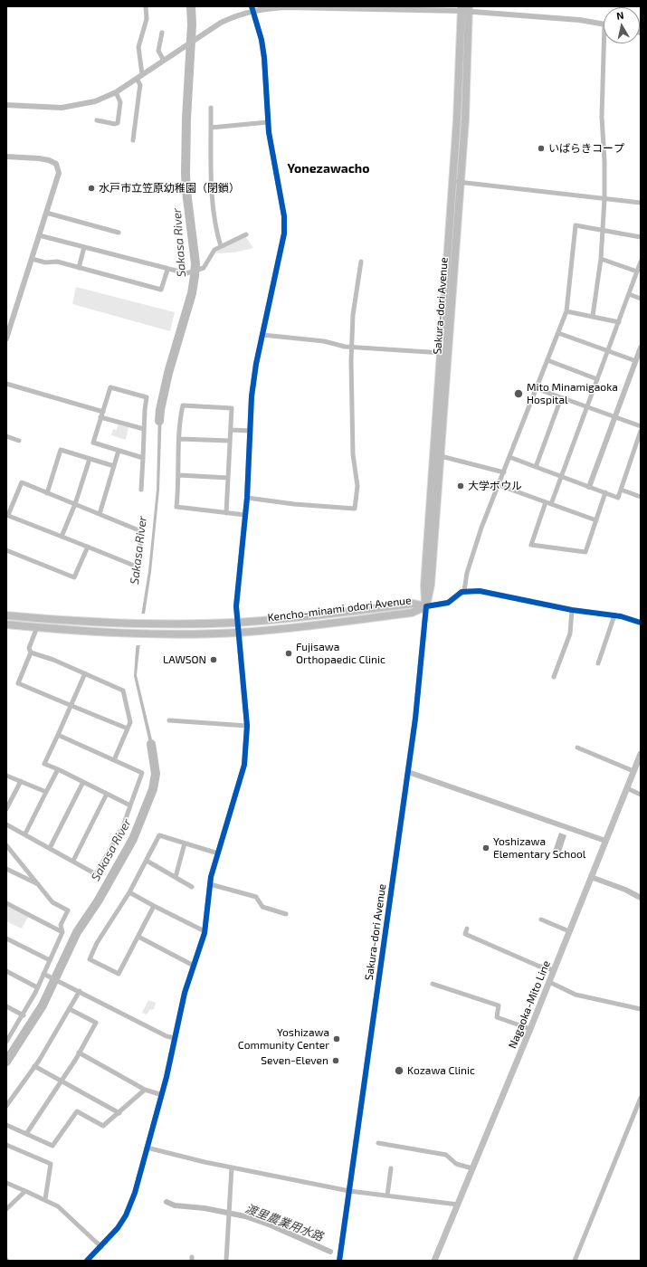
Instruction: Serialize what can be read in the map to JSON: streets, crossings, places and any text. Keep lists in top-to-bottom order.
{
  "streets": {
    "main road": ["Sakura-dori Avenue", "Kencho-minami odori Avenue", "Nagaoka-Mito Line"]
  },
  "crossings": [
    ["Sakura-dori Avenue", "Kencho-minami odori Avenue"]
  ],
  "districts": ["Yonezawacho"],
  "water": ["Sakasa River", "渡里農業用水路"],
  "places": [
    "いばらきコープ",
    "水戸市立笠原幼稚園（閉鎖）",
    "Mito Minamigaoka Hospital",
    "大学ボウル",
    "Fujisawa Orthopaedic Clinic",
    "LAWSON",
    "Yoshizawa Elementary School",
    "Yoshizawa Community Center",
    "Seven-Eleven",
    "Kozawa Clinic"
  ],
  "north": "top"
}
